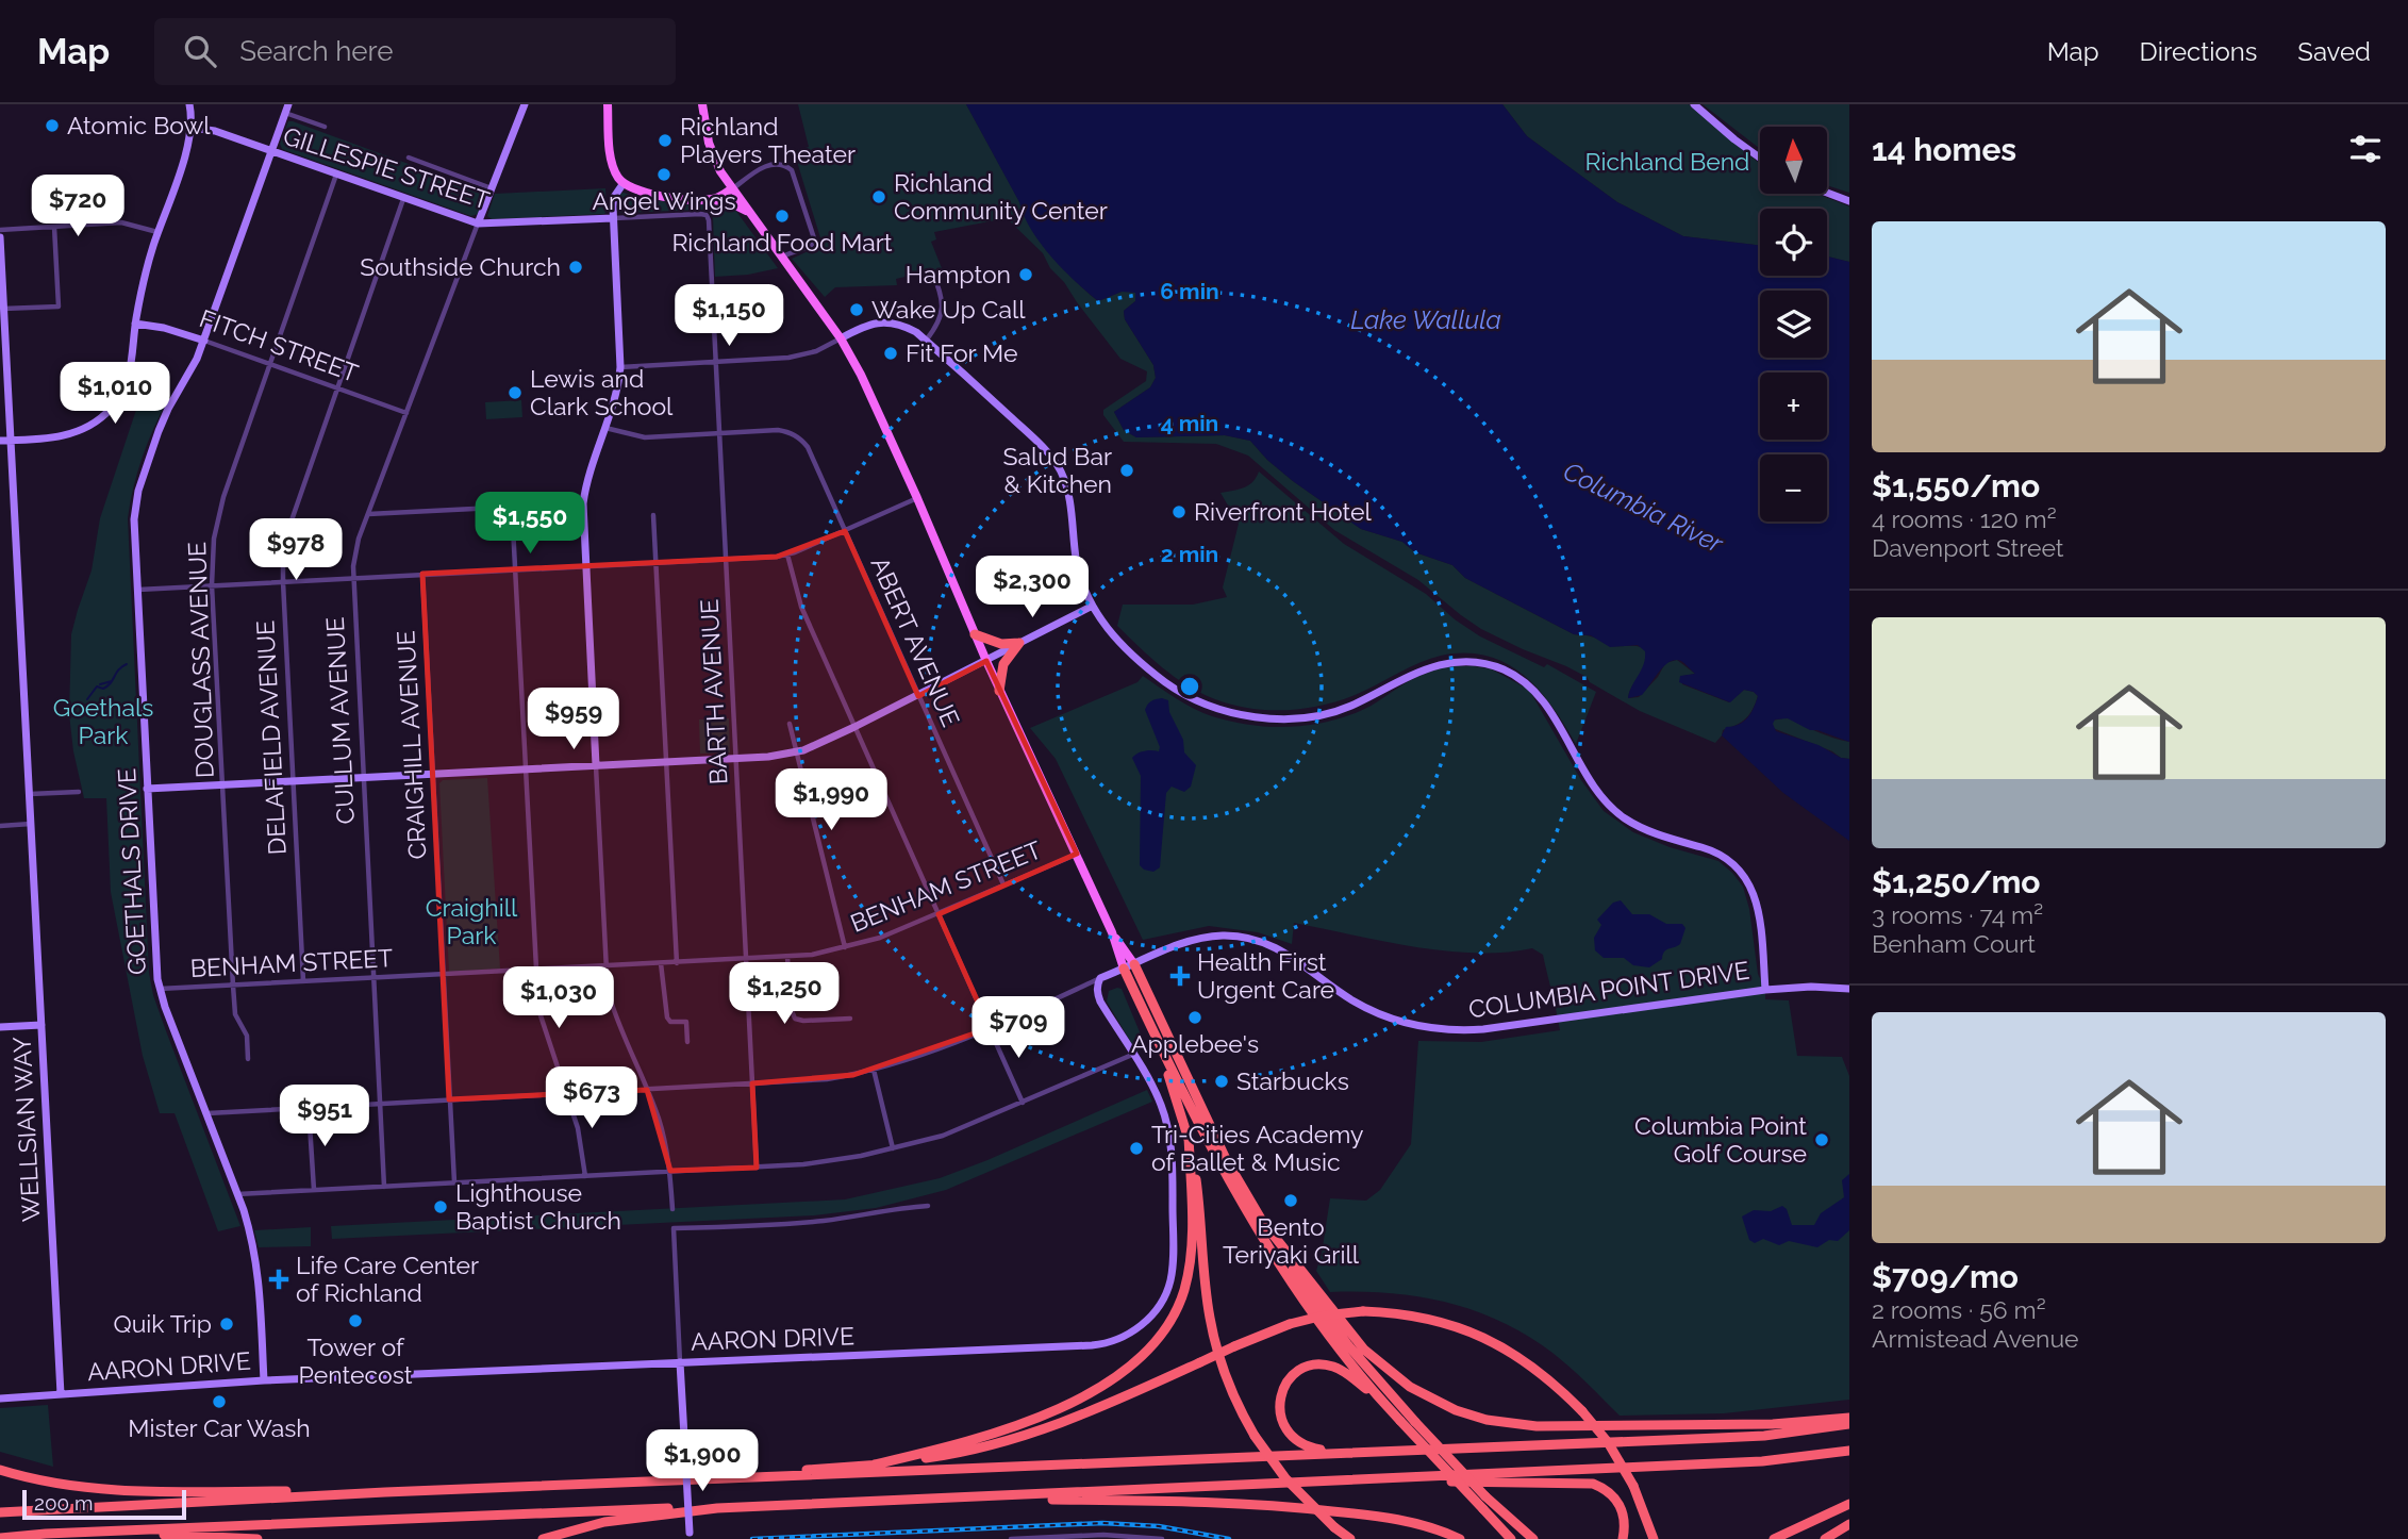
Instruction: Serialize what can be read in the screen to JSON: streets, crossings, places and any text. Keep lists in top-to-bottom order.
{
  "streets": {
    "street": [
      "GILLESPIE STREET",
      "FITCH STREET",
      "ABERT AVENUE",
      "DOUGLASS AVENUE",
      "BARTH AVENUE",
      "CULLUM AVENUE",
      "DELAFIELD AVENUE",
      "CRAIGHILL AVENUE",
      "GOETHALS DRIVE",
      "BENHAM STREET",
      "COLUMBIA POINT DRIVE",
      "WELLSIAN WAY",
      "AARON DRIVE"
    ]
  },
  "crossings": [
    ["GILLESPIE STREET", "DOUGLASS AVENUE"],
    ["GILLESPIE STREET", "BARTH AVENUE"],
    ["GILLESPIE STREET", "CULLUM AVENUE"],
    ["GILLESPIE STREET", "DELAFIELD AVENUE"],
    ["GILLESPIE STREET", "GOETHALS DRIVE"],
    ["FITCH STREET", "DOUGLASS AVENUE"],
    ["FITCH STREET", "CULLUM AVENUE"],
    ["FITCH STREET", "DELAFIELD AVENUE"],
    ["FITCH STREET", "GOETHALS DRIVE"],
    ["ABERT AVENUE", "BARTH AVENUE"],
    ["ABERT AVENUE", "BENHAM STREET"],
    ["DOUGLASS AVENUE", "BENHAM STREET"],
    ["BARTH AVENUE", "BENHAM STREET"],
    ["CULLUM AVENUE", "BENHAM STREET"],
    ["DELAFIELD AVENUE", "BENHAM STREET"],
    ["CRAIGHILL AVENUE", "BENHAM STREET"],
    ["GOETHALS DRIVE", "BENHAM STREET"],
    ["GOETHALS DRIVE", "AARON DRIVE"],
    ["WELLSIAN WAY", "AARON DRIVE"]
  ],
  "water": ["Lake Wallula", "Columbia River"],
  "parks": ["Richland Bend", "Goethals Park", "Craighill Park"],
  "places": {
    "other": [
      "Atomic Bowl",
      "Richland Players Theater",
      "Angel Wings",
      "Richland Community Center",
      "Richland Food Mart",
      "Southside Church",
      "Hampton",
      "Wake Up Call",
      "Fit For Me",
      "Lewis and Clark School",
      "Salud Bar & Kitchen",
      "Riverfront Hotel",
      "Applebee's",
      "Starbucks",
      "Columbia Point Golf Course",
      "Tri-Cities Academy of Ballet & Music",
      "Bento Teriyaki Grill",
      "Lighthouse Baptist Church",
      "Tower of Pentecost",
      "Quik Trip",
      "Mister Car Wash"
    ],
    "health": ["Health First Urgent Care", "Life Care Center of Richland"]
  },
  "scale_bar": "200 m",
  "north": "top",
  "page": {
    "header": "Map",
    "search": "Search here",
    "nav": ["Map", "Directions", "Saved"],
    "heading": "14 homes",
    "map_buttons": ["+", "−"],
    "price": [
      "$720",
      "$1,150",
      "$1,010",
      "$1,550",
      "$978",
      "$2,300",
      "$959",
      "$1,990",
      "$1,250",
      "$1,030",
      "$709",
      "$673",
      "$951",
      "$1,900"
    ],
    "list": [
      {
        "name": "$1,550/mo",
        "note": "4 rooms · 120 m² · Davenport Street"
      },
      {
        "name": "$1,250/mo",
        "note": "3 rooms · 74 m² · Benham Court"
      },
      {
        "name": "$709/mo",
        "note": "2 rooms · 56 m² · Armistead Avenue"
      }
    ],
    "scale": "200 m"
  },
  "rings": ["6 min", "4 min", "2 min"]
}
